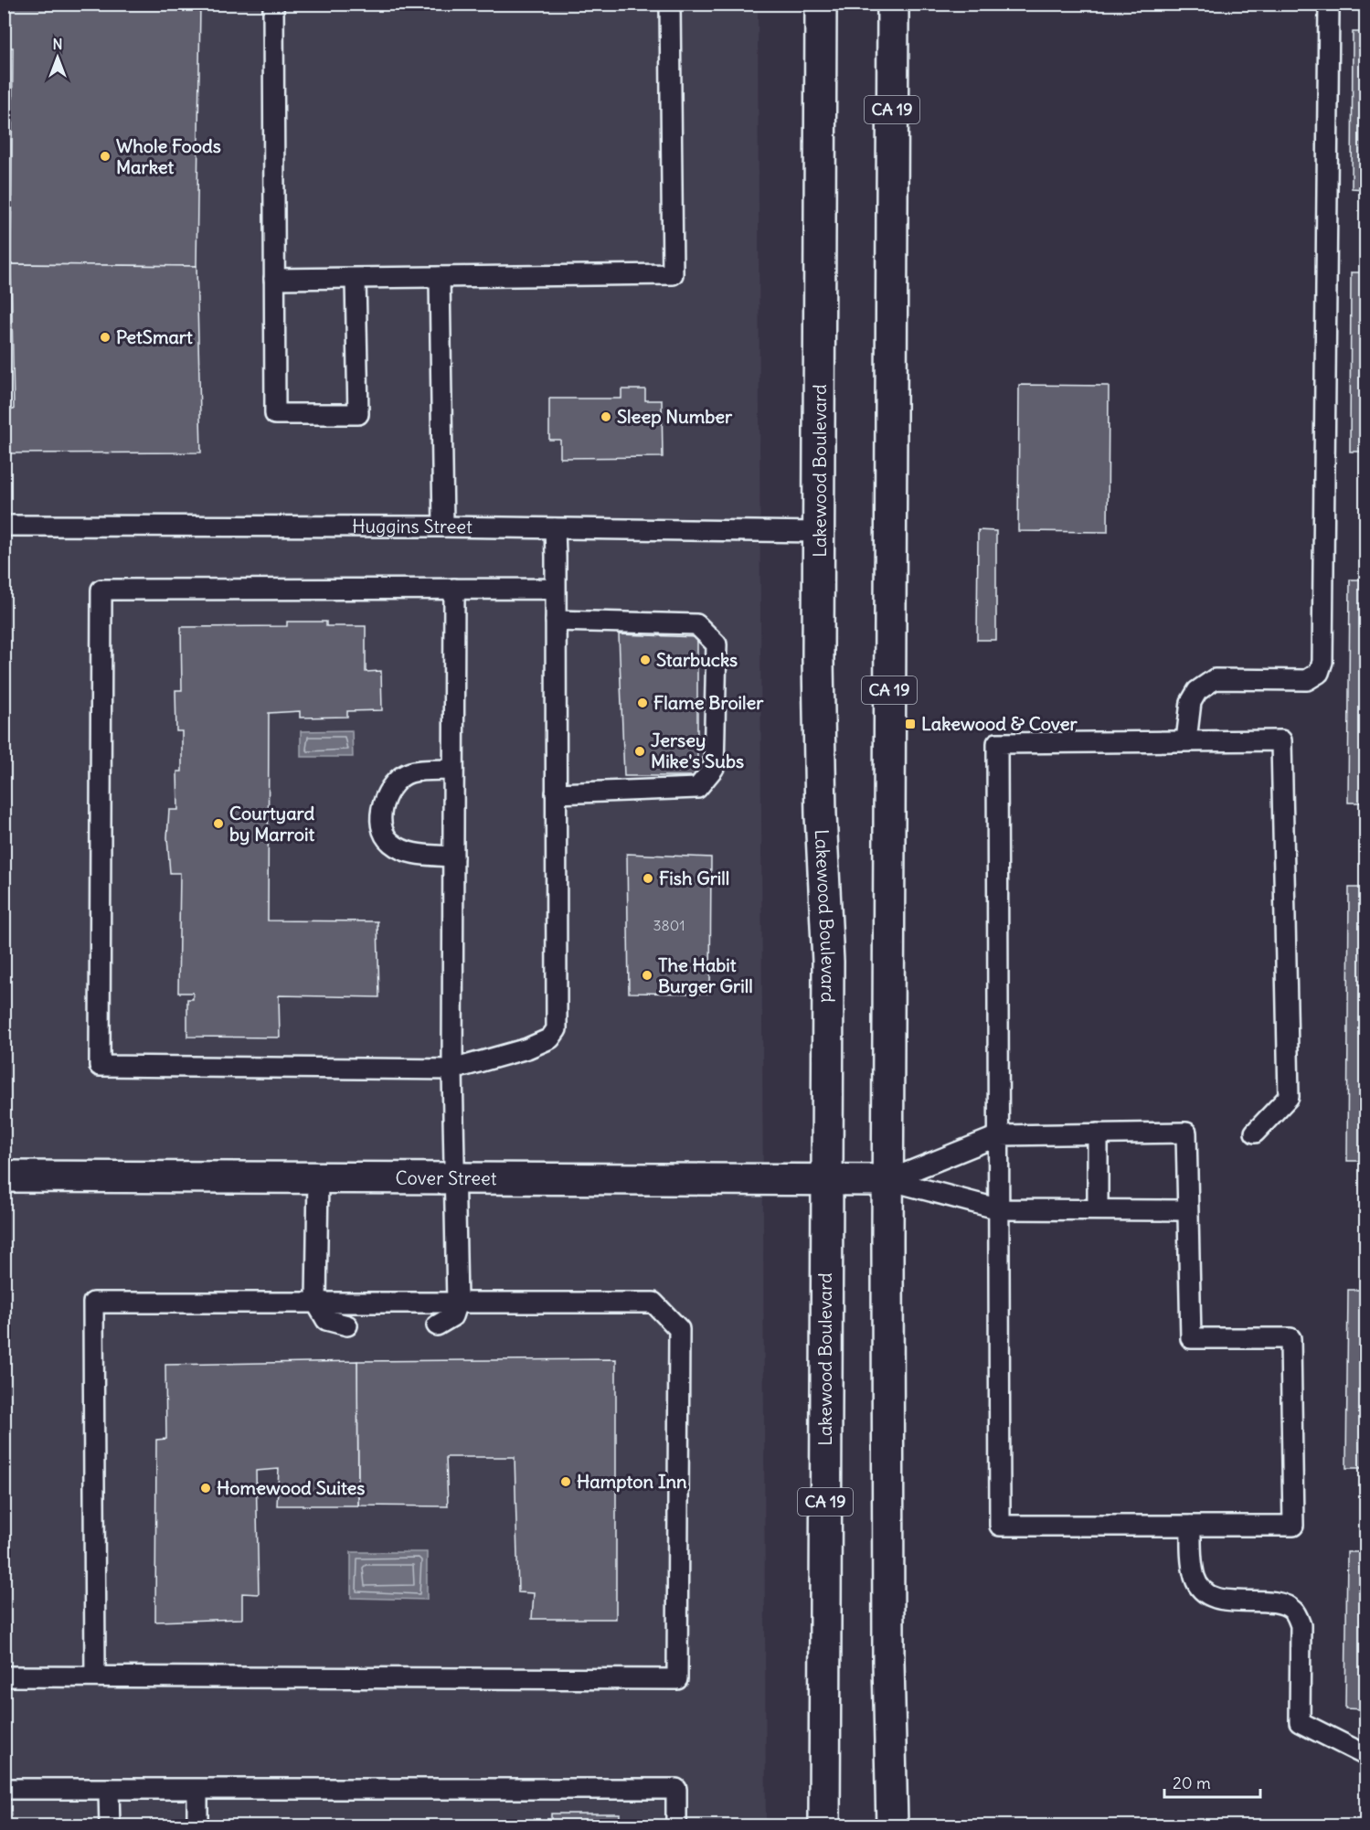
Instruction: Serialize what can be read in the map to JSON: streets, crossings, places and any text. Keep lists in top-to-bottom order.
{
  "streets": {
    "main road": ["CA 19", "Lakewood Boulevard", "Cover Street"],
    "lane": ["Huggins Street"]
  },
  "crossings": [
    ["CA 19", "Cover Street"],
    ["Lakewood Boulevard", "Huggins Street"],
    ["Lakewood Boulevard", "Cover Street"]
  ],
  "places": {
    "other": [
      "Whole Foods Market",
      "PetSmart",
      "Sleep Number",
      "Starbucks",
      "Flame Broiler",
      "Jersey Mike's Subs",
      "Courtyard by Marroit",
      "Fish Grill",
      "The Habit Burger Grill",
      "Hampton Inn",
      "Homewood Suites"
    ],
    "transit": ["Lakewood & Cover"]
  },
  "house_numbers": ["3801"],
  "scale_bar": "20 m",
  "north": "top"
}
